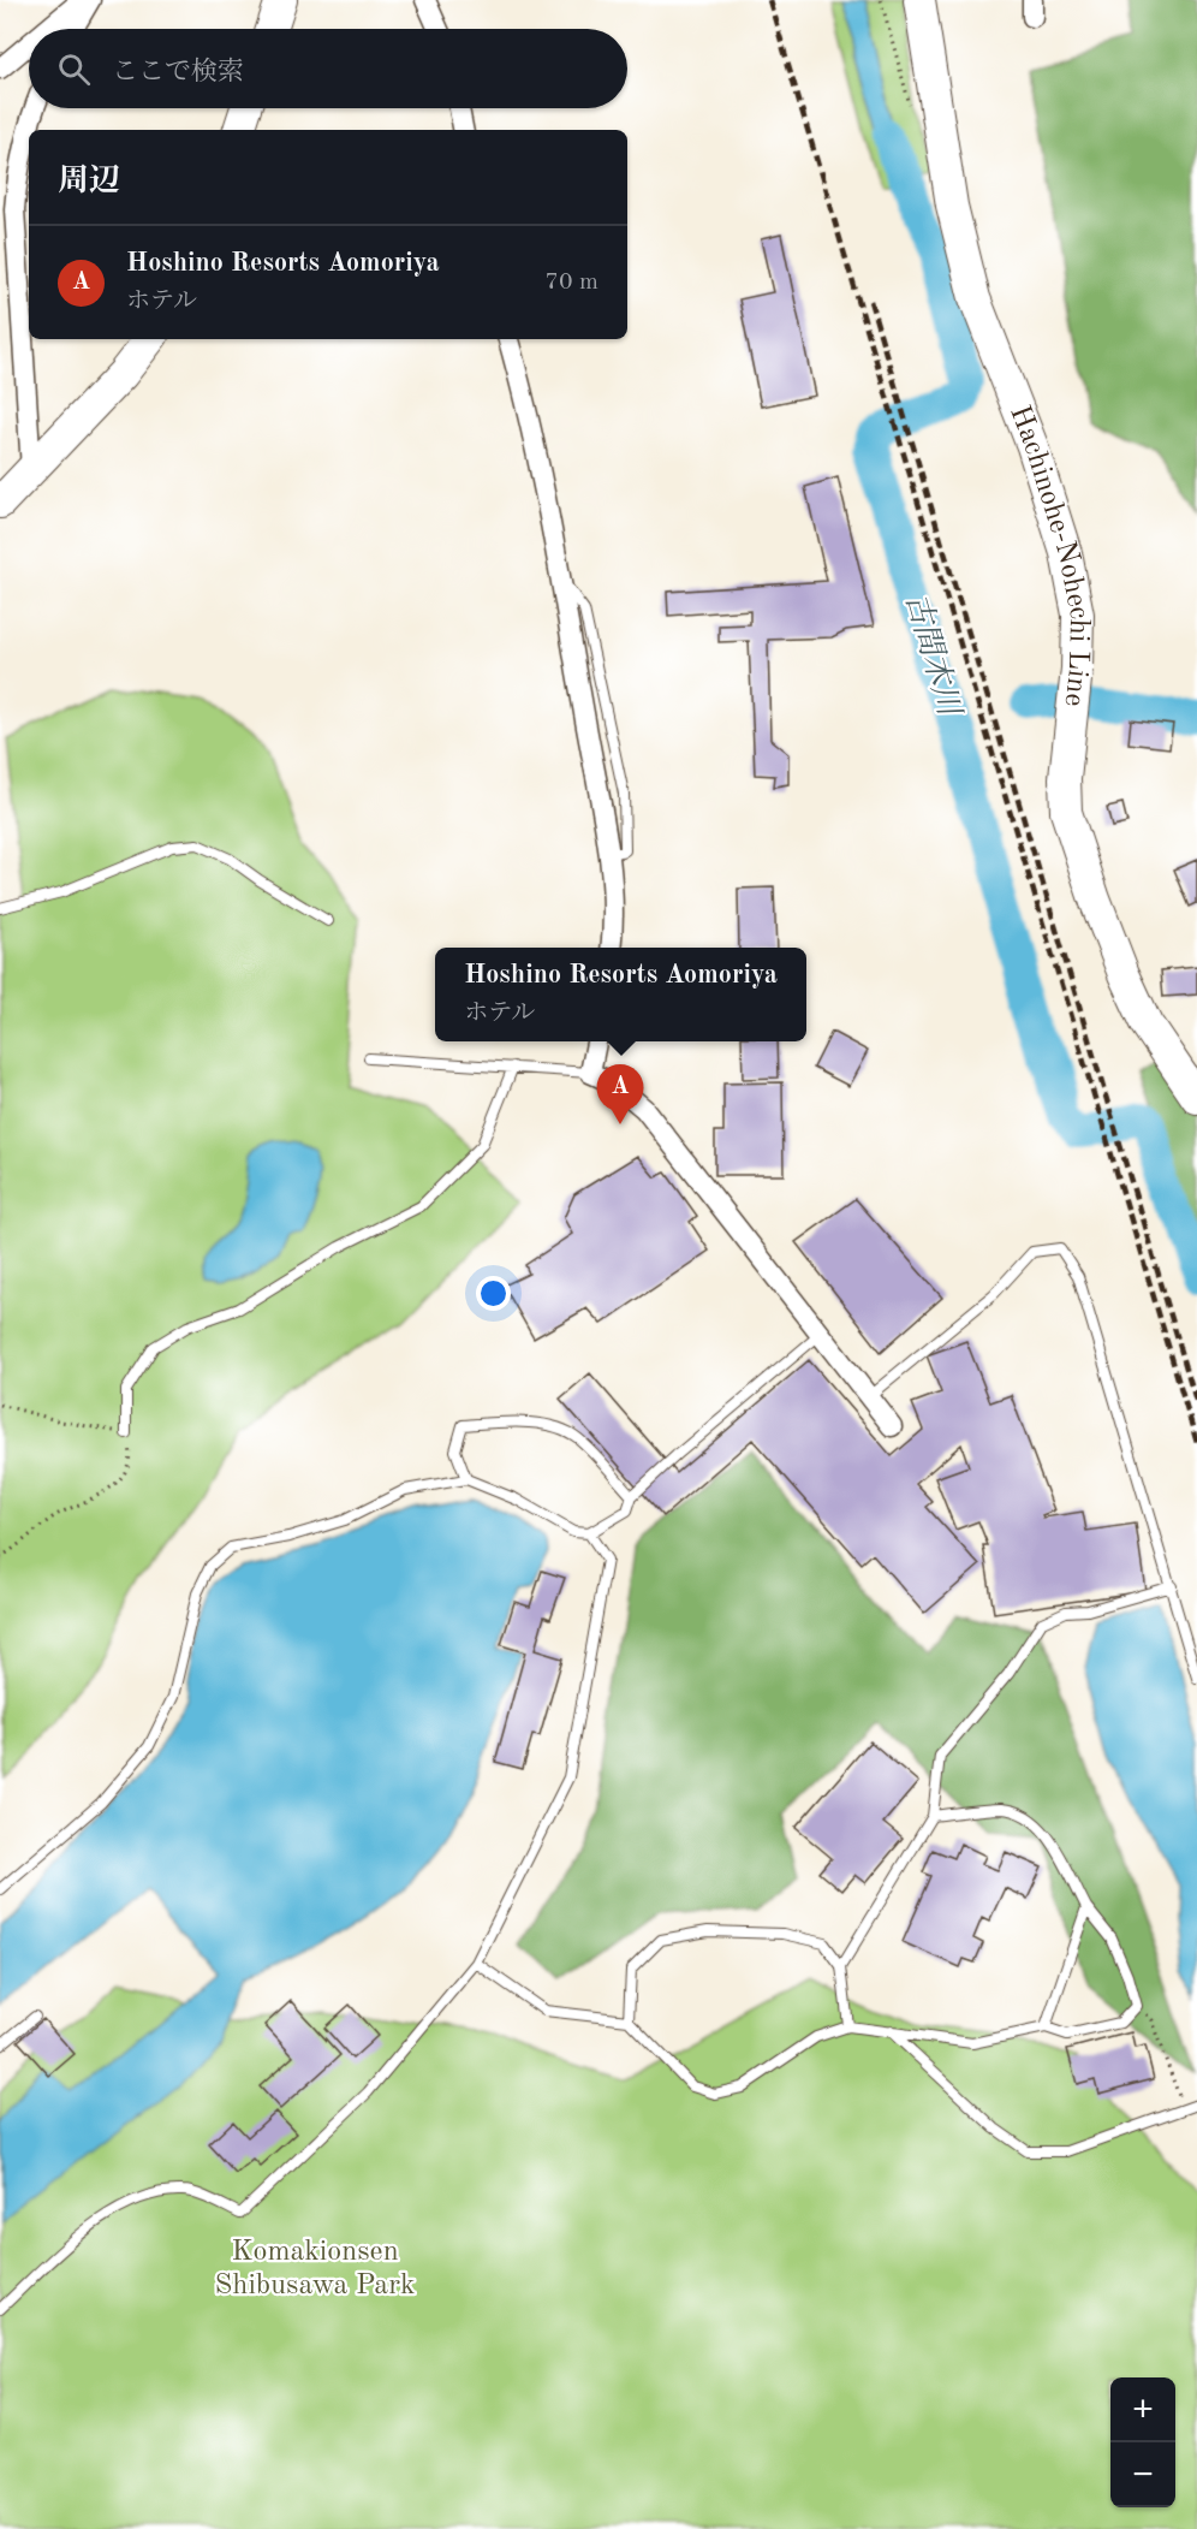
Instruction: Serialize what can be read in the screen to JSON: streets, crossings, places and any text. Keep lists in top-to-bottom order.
{
  "streets": {
    "main road": ["Hachinohe-Nohechi Line"]
  },
  "water": ["古間木川"],
  "parks": ["Komakionsen Shibusawa Park"],
  "page": {
    "search": "ここで検索",
    "heading": "周辺",
    "list": [
      {
        "mark": "A",
        "name": "Hoshino Resorts Aomoriya",
        "note": "ホテル",
        "value": "70 m"
      }
    ],
    "popup": ["Hoshino Resorts Aomoriya", "ホテル"],
    "pins": "A",
    "map_buttons": ["+", "−"]
  }
}
